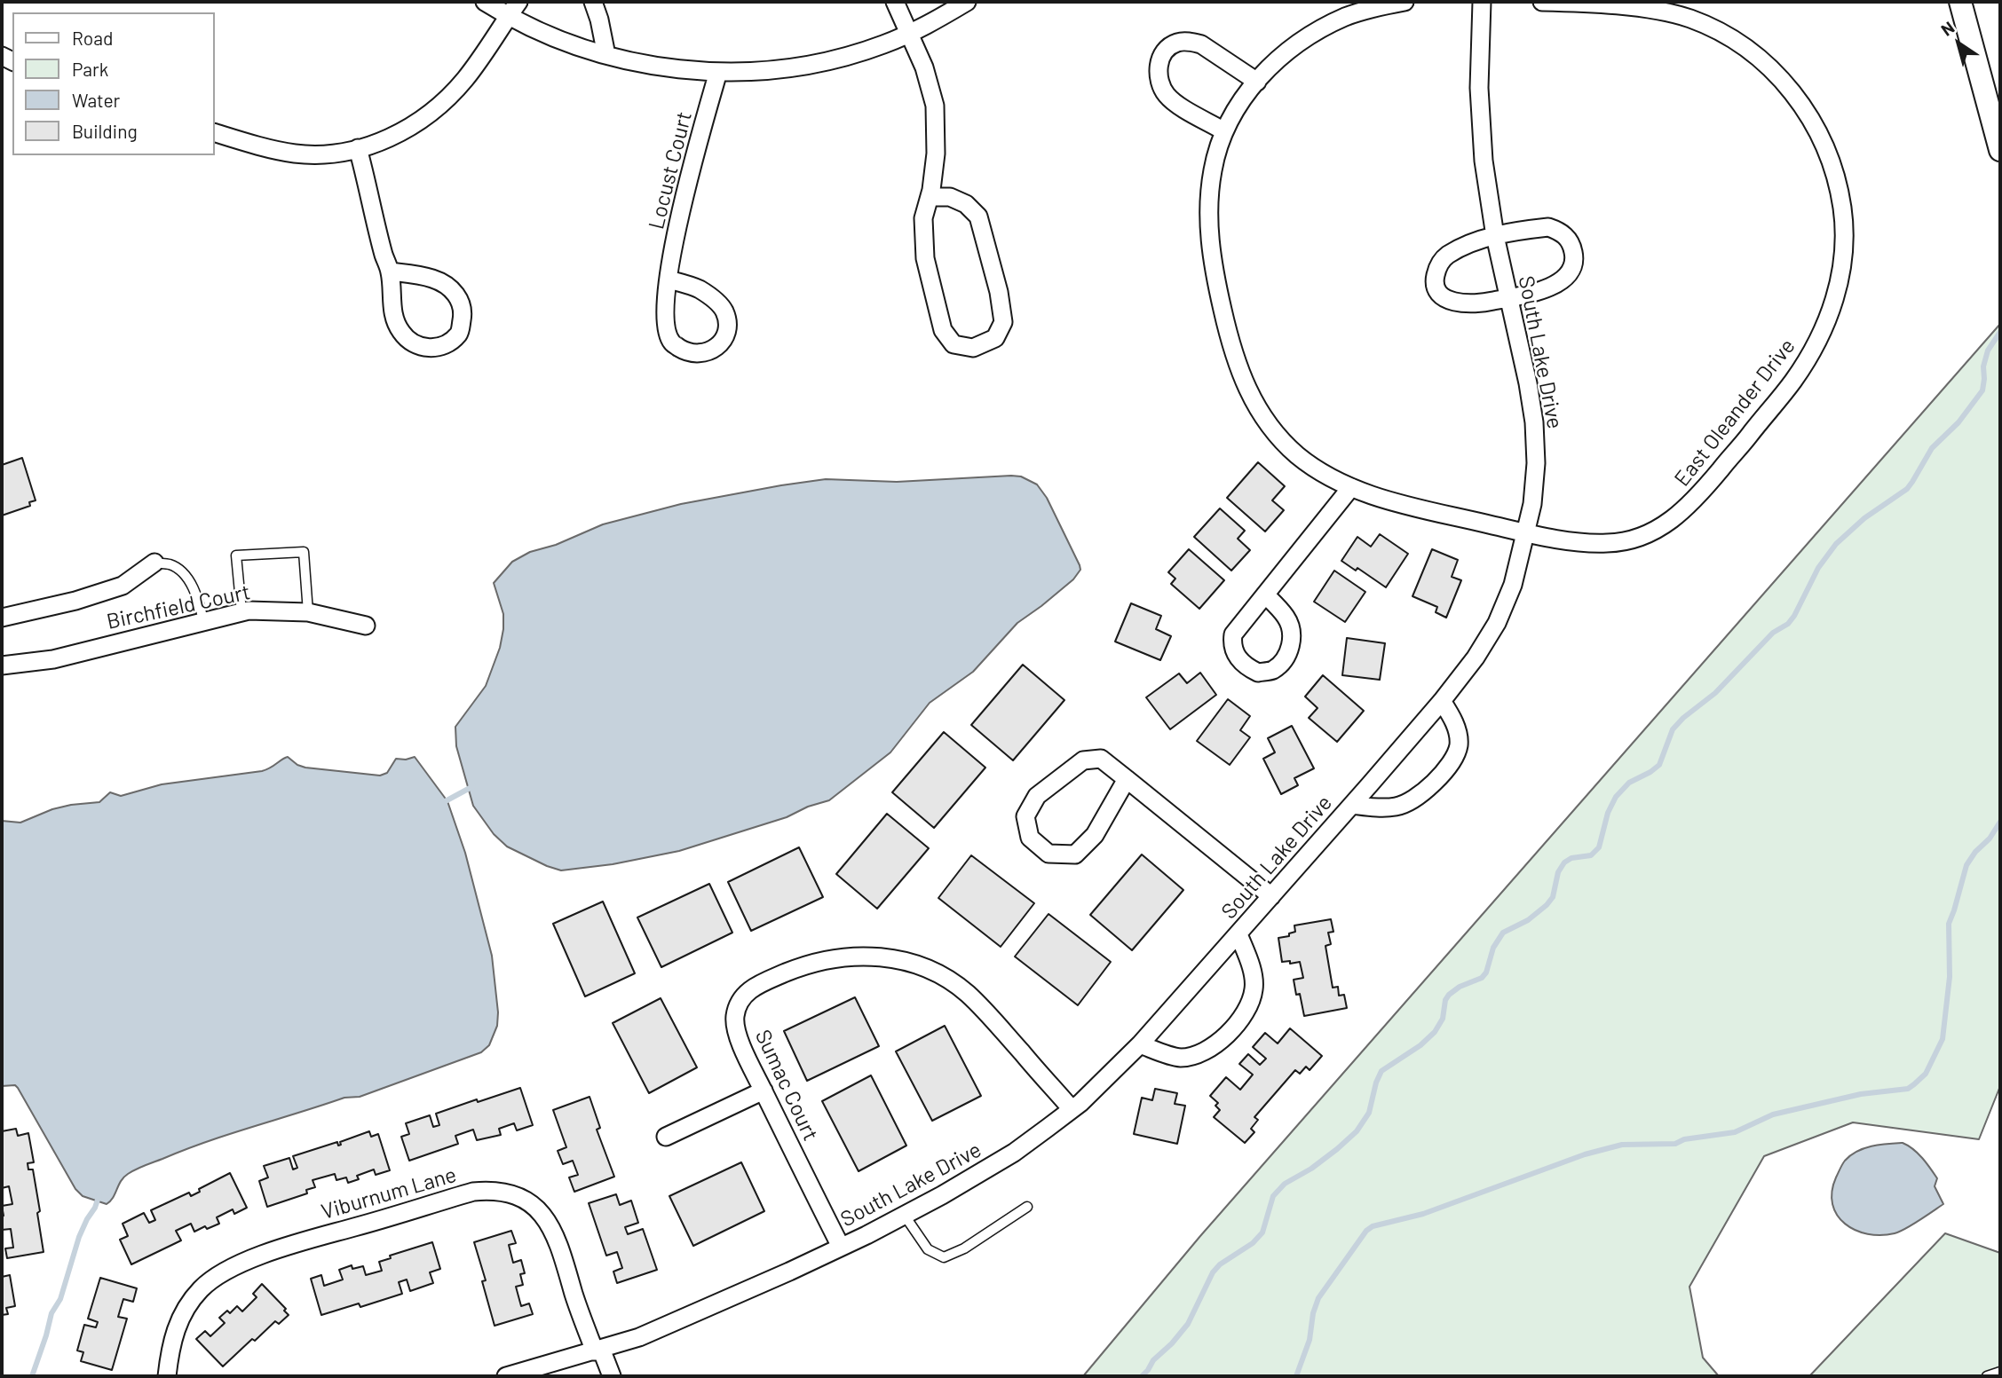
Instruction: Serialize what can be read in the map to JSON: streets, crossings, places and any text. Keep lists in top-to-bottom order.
{
  "streets": {
    "street": [
      "Locust Court",
      "South Lake Drive",
      "East Oleander Drive",
      "Birchfield Court",
      "Sumac Court",
      "Viburnum Lane"
    ]
  },
  "crossings": [
    ["South Lake Drive", "East Oleander Drive"],
    ["South Lake Drive", "Sumac Court"],
    ["South Lake Drive", "Viburnum Lane"]
  ],
  "legend": [
    "Road",
    "Park",
    "Water",
    "Building"
  ],
  "north": "top left"
}
